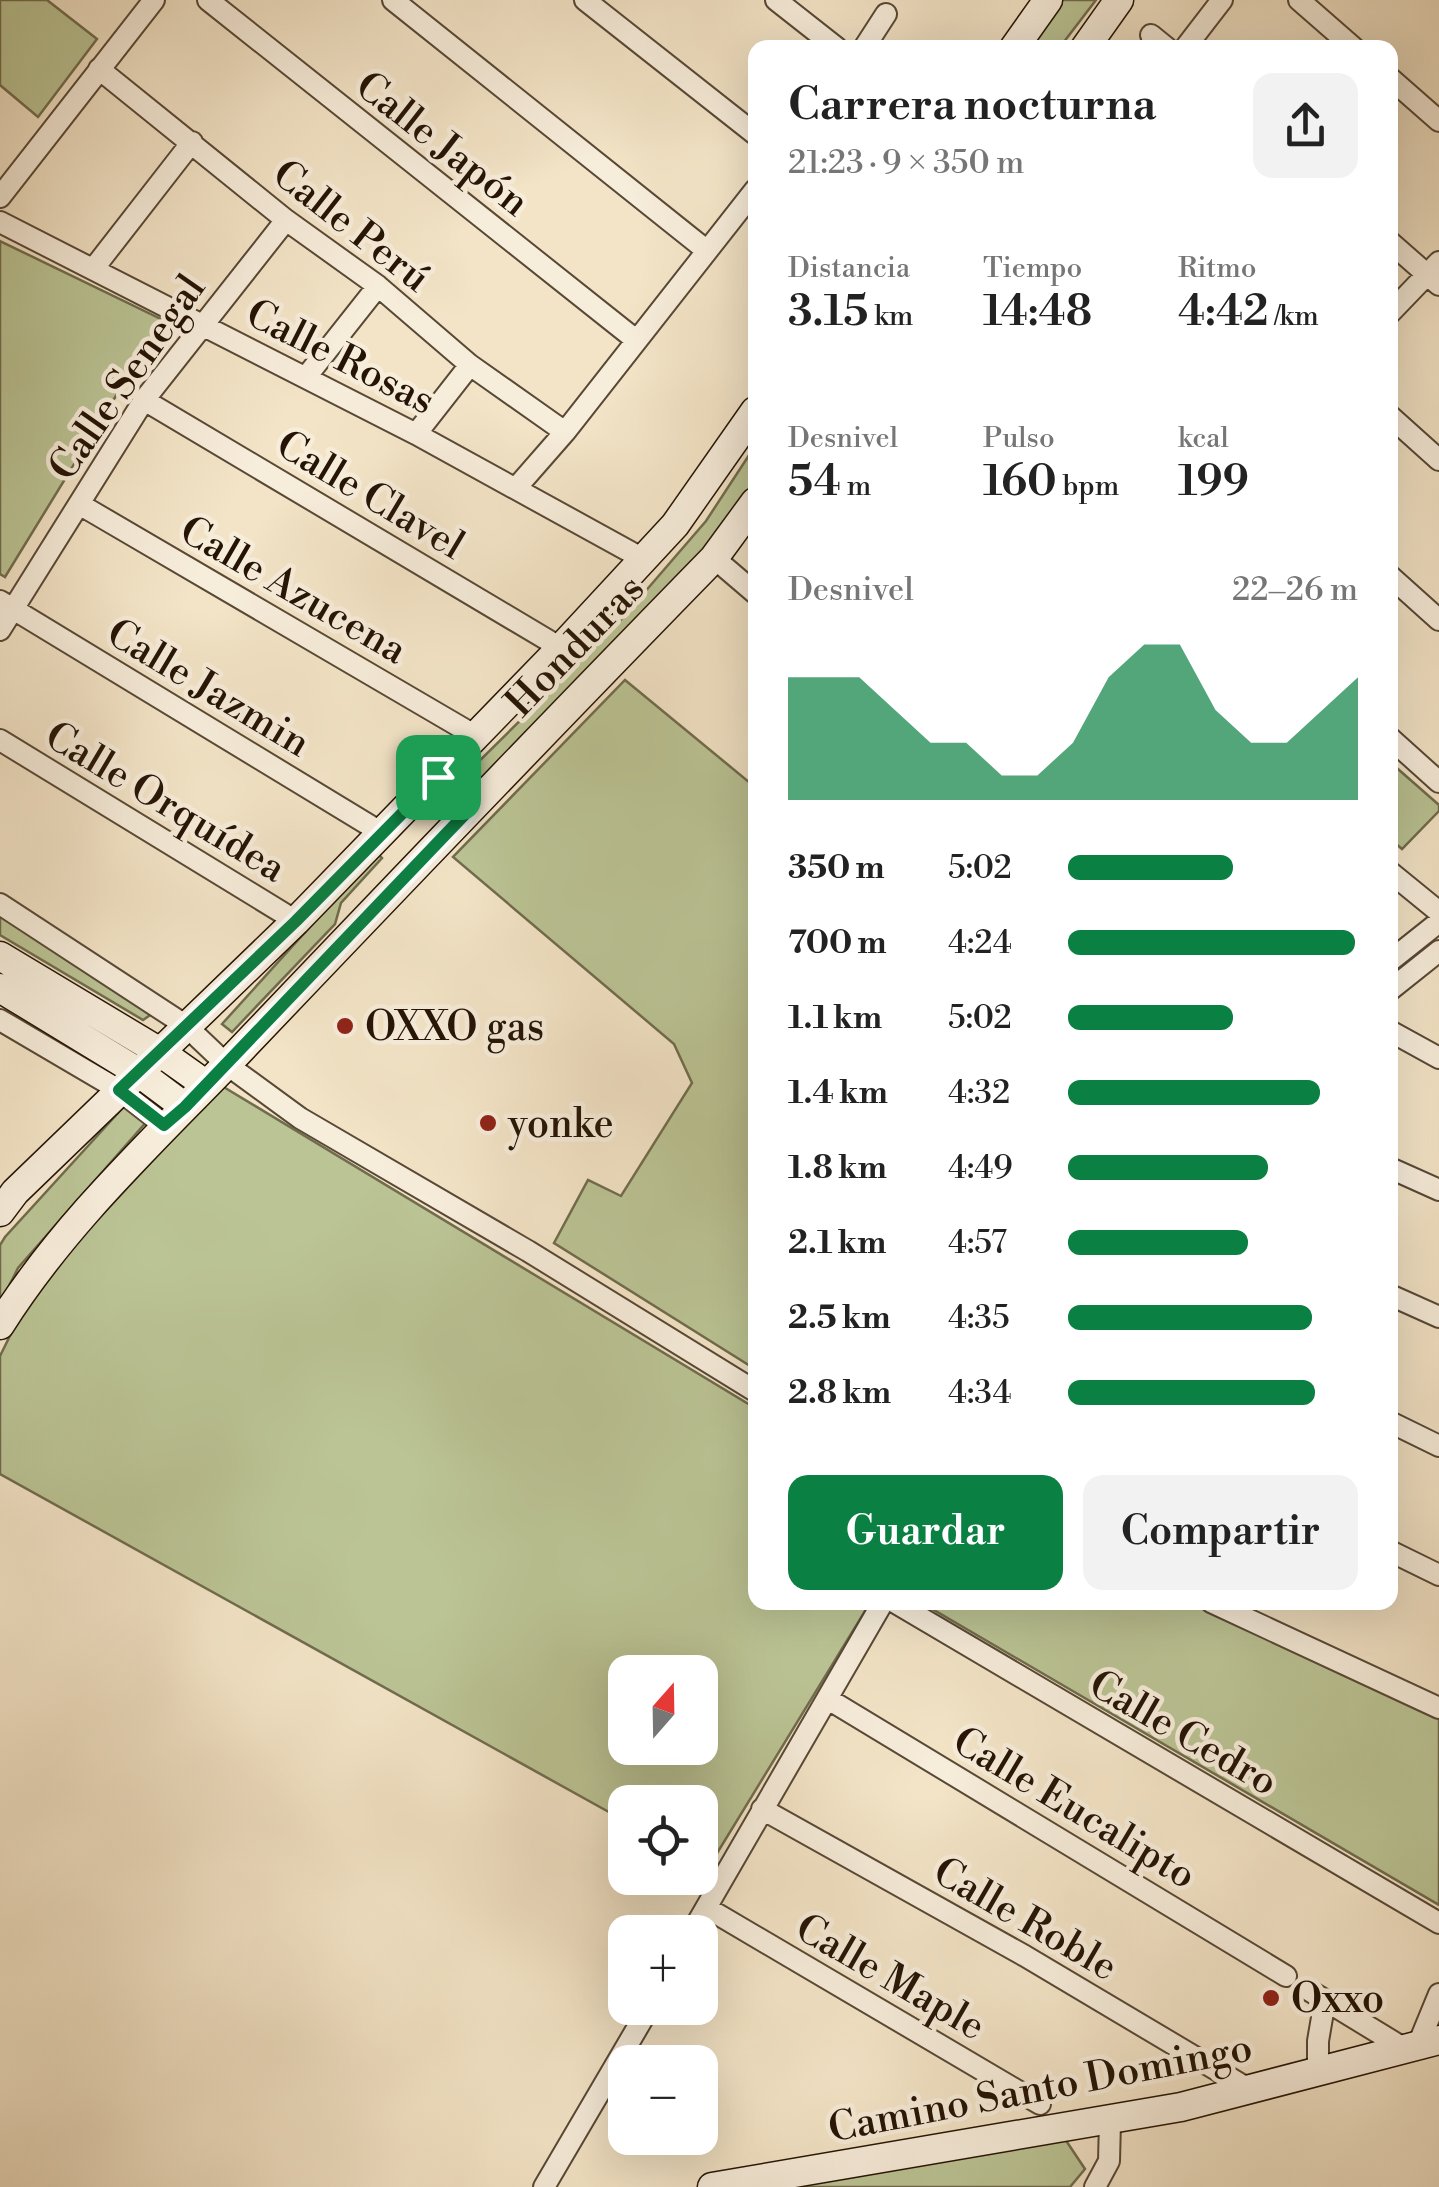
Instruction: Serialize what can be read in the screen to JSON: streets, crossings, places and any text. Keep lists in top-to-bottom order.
{
  "streets": {
    "street": [
      "Calle Japón",
      "Calle Perú",
      "Calle Rosas",
      "Calle Senegal",
      "Calle Clavel",
      "Calle Azucena",
      "Honduras",
      "Calle Jazmin",
      "Calle Orquídea",
      "Calle Cedro",
      "Calle Eucalipto",
      "Calle Roble",
      "Calle Maple",
      "Camino Santo Domingo"
    ]
  },
  "crossings": [
    ["Calle Perú", "Calle Senegal"],
    ["Calle Rosas", "Calle Senegal"],
    ["Calle Rosas", "Honduras"],
    ["Calle Senegal", "Calle Clavel"],
    ["Calle Senegal", "Calle Azucena"],
    ["Calle Senegal", "Calle Jazmin"],
    ["Calle Clavel", "Honduras"],
    ["Calle Azucena", "Honduras"],
    ["Honduras", "Calle Jazmin"],
    ["Honduras", "Calle Orquídea"],
    ["Calle Roble", "Camino Santo Domingo"]
  ],
  "places": ["OXXO gas", "yonke", "Oxxo"],
  "north": "top",
  "page": {
    "heading": ["Carrera nocturna", "21:23 · 9 × 350 m"],
    "stats": [
      ["Distancia", "3.15 km"],
      ["Tiempo", "14:48"],
      ["Ritmo", "4:42 /km"],
      ["Desnivel", "54 m"],
      ["Pulso", "160 bpm"],
      ["kcal", "199"]
    ],
    "chart": ["Desnivel", "22–26 m"],
    "list": [
      {
        "name": "350 m",
        "note": "5:02"
      },
      {
        "name": "700 m",
        "note": "4:24"
      },
      {
        "name": "1.1 km",
        "note": "5:02"
      },
      {
        "name": "1.4 km",
        "note": "4:32"
      },
      {
        "name": "1.8 km",
        "note": "4:49"
      },
      {
        "name": "2.1 km",
        "note": "4:57"
      },
      {
        "name": "2.5 km",
        "note": "4:35"
      },
      {
        "name": "2.8 km",
        "note": "4:34"
      }
    ],
    "buttons": ["Guardar", "Compartir"],
    "map_buttons": ["+", "−"]
  }
}
